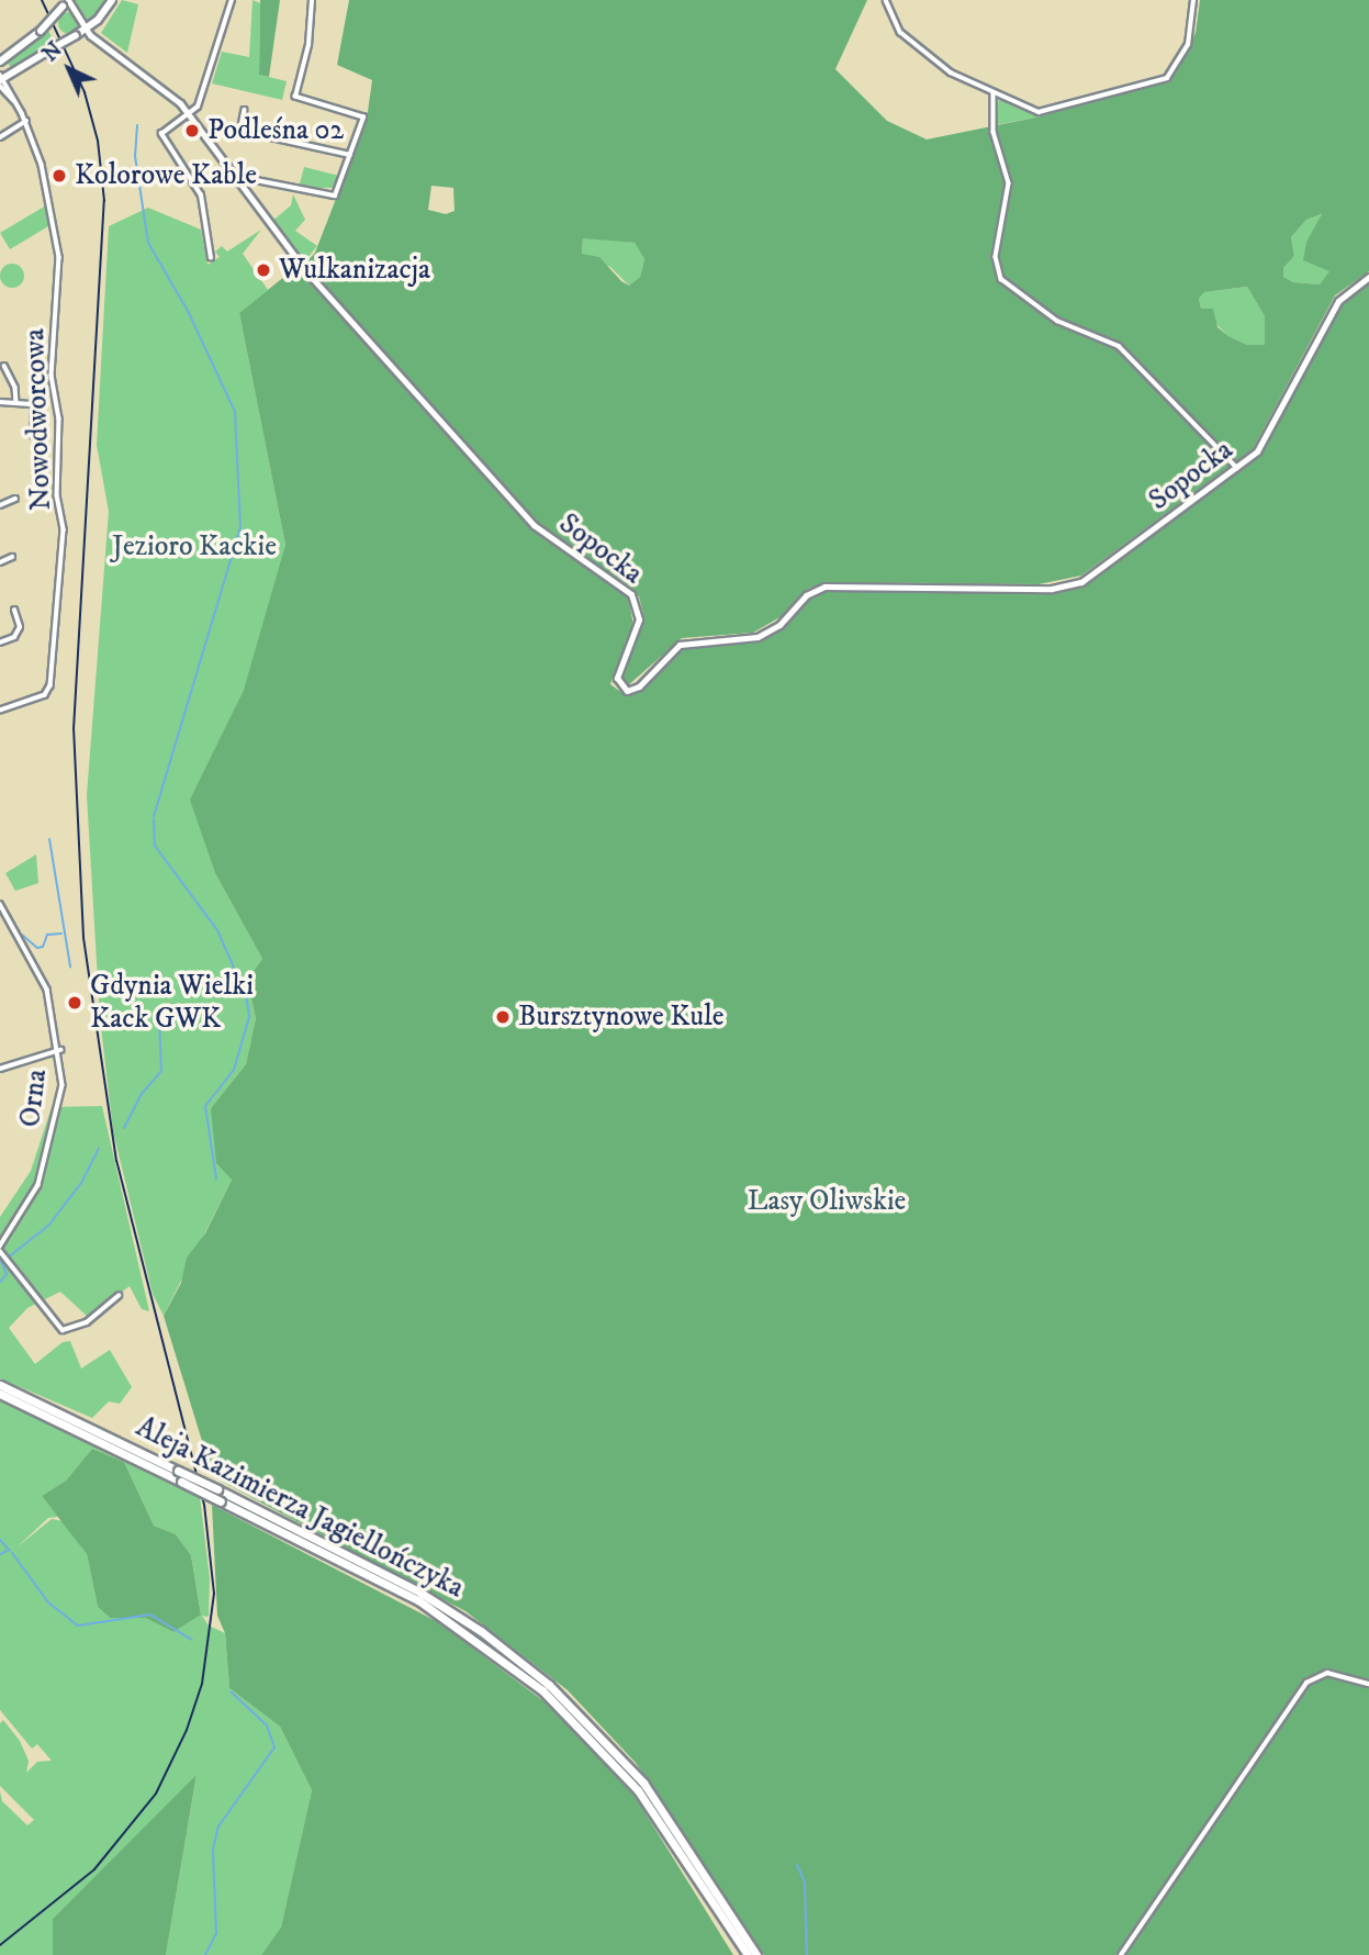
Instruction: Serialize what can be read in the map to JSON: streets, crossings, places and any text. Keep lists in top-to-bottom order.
{
  "streets": {
    "highway": ["Aleja Kazimierza Jagiellończyka"],
    "main road": ["Sopocka"],
    "street": ["Nowodworcowa", "Orna"]
  },
  "parks": ["Jezioro Kackie", "Lasy Oliwskie"],
  "places": [
    "Podleśna 02",
    "Kolorowe Kable",
    "Wulkanizacja",
    "Gdynia Wielki Kack GWK",
    "Bursztynowe Kule"
  ],
  "north": "top left"
}
